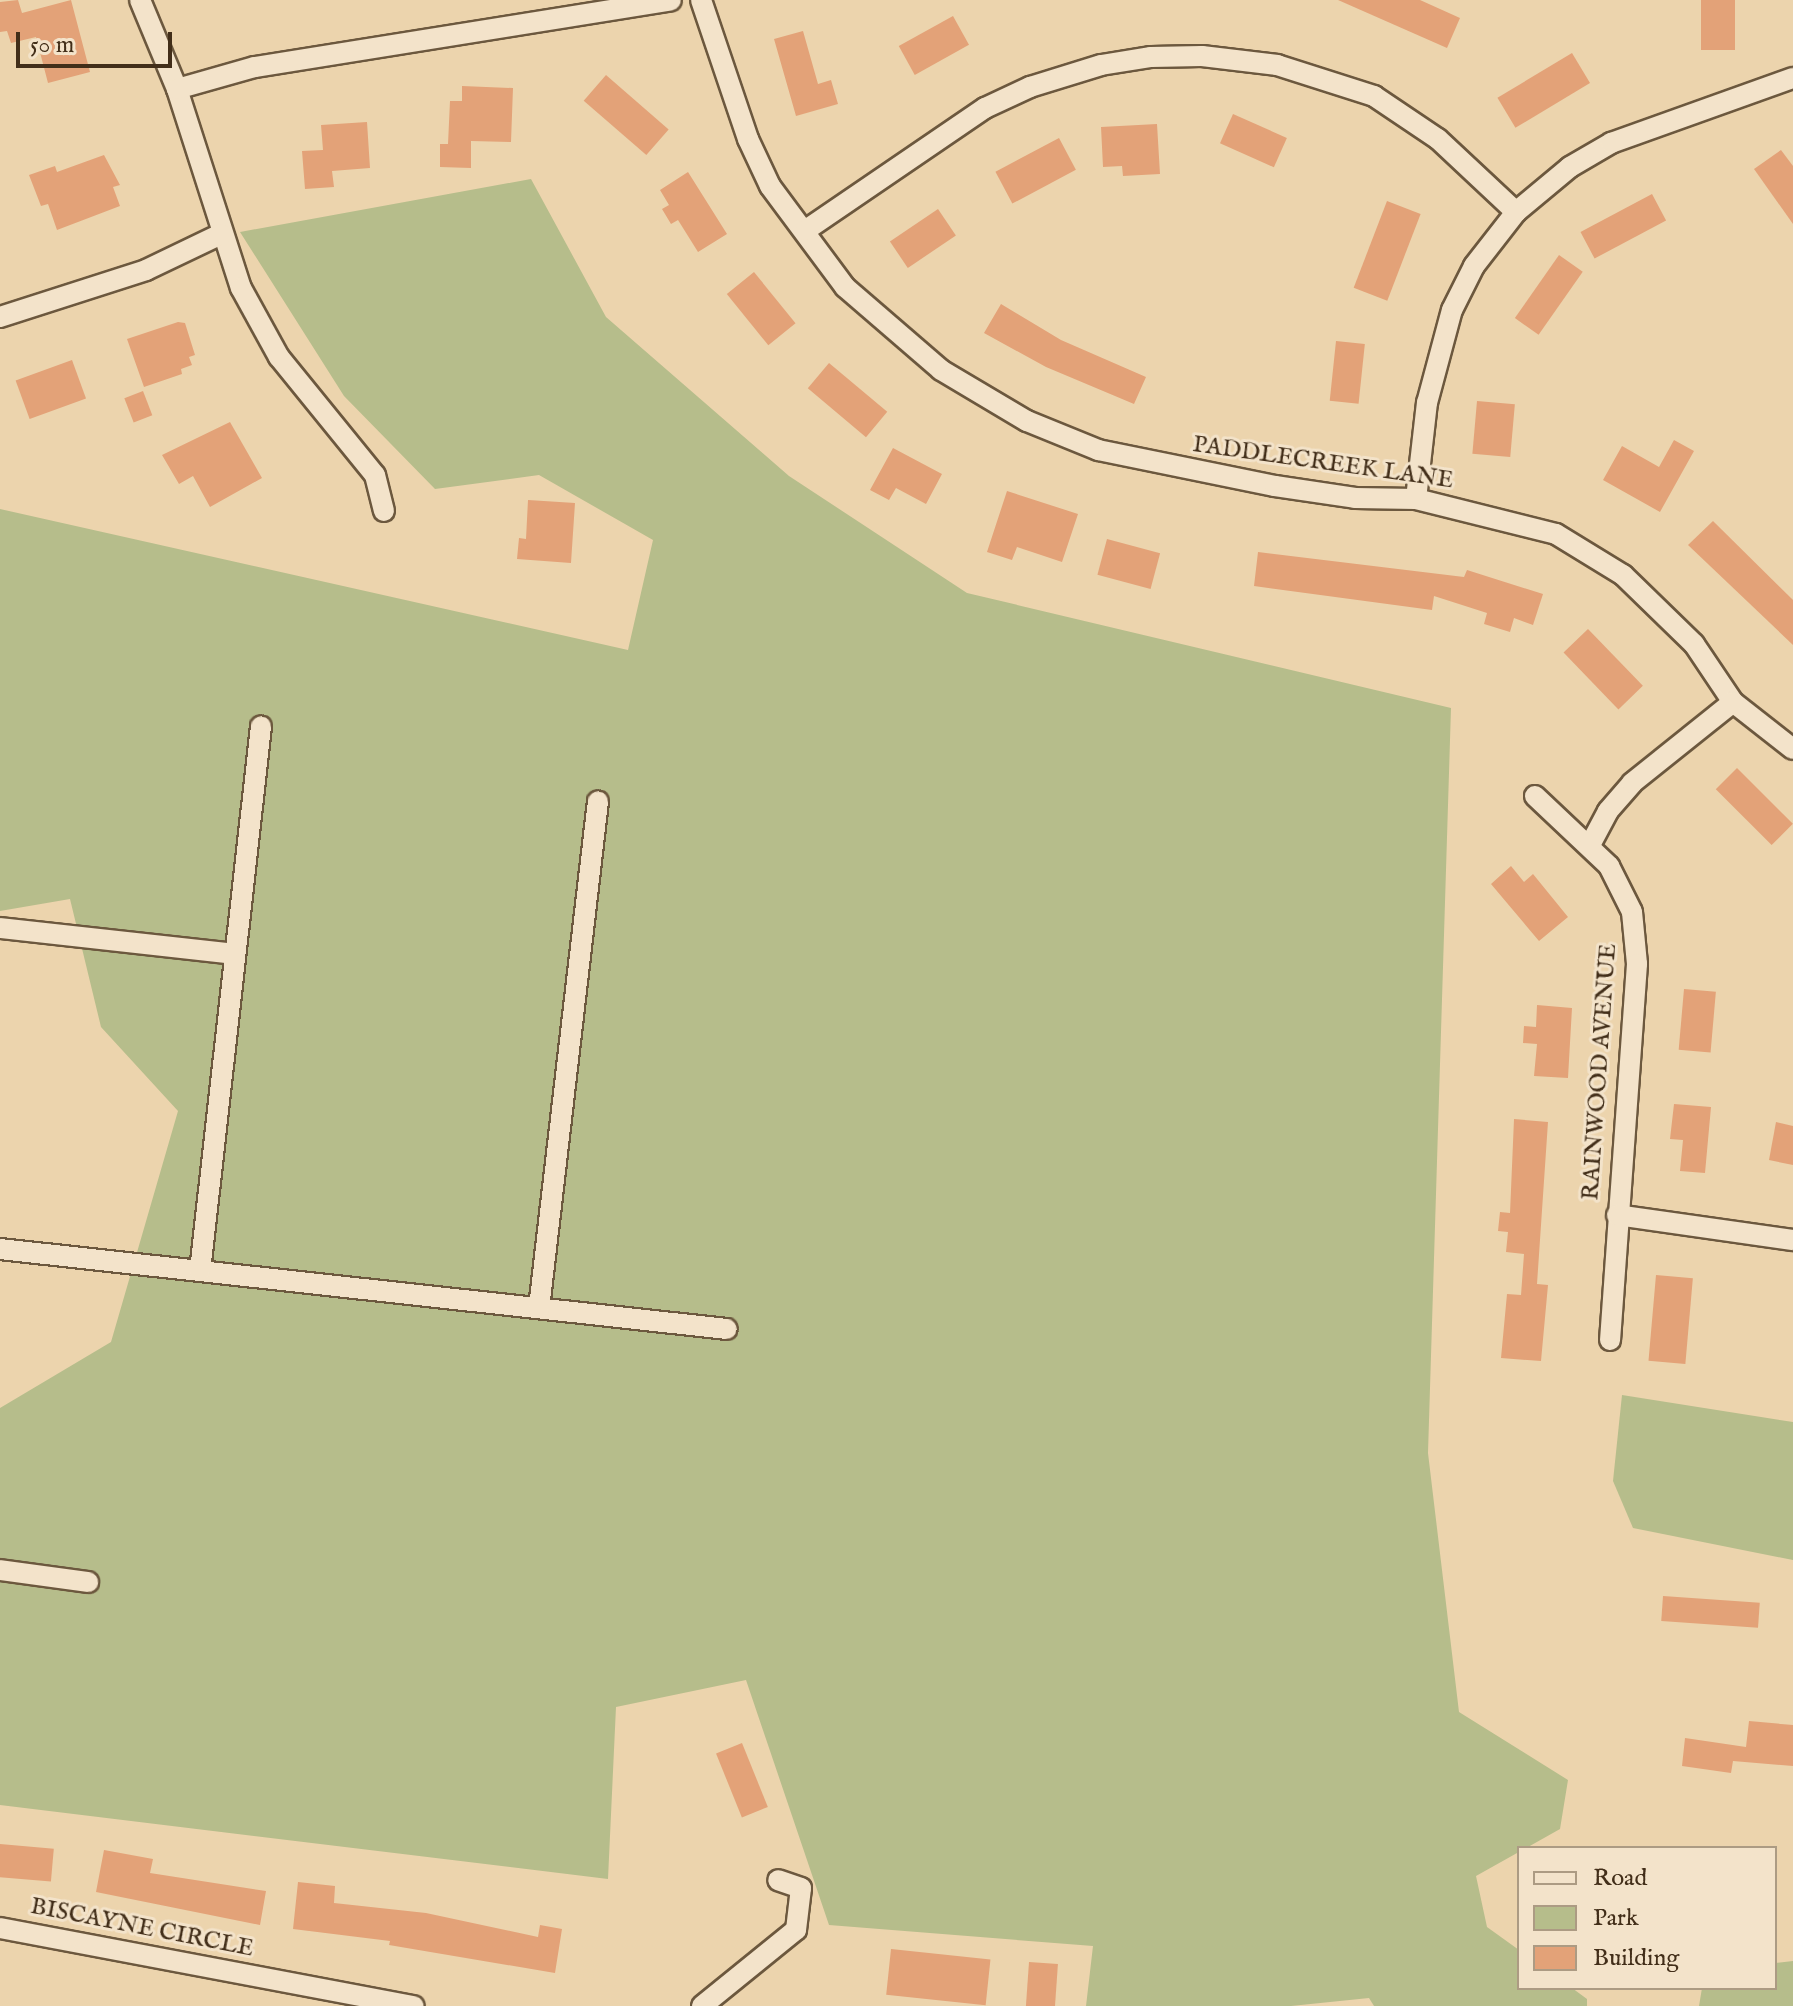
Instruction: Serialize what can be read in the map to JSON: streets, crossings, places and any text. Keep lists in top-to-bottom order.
{
  "streets": {
    "street": ["PADDLECREEK LANE", "RAINWOOD AVENUE", "BISCAYNE CIRCLE"]
  },
  "legend": ["Road", "Park", "Building"],
  "scale_bar": "50 m"
}
